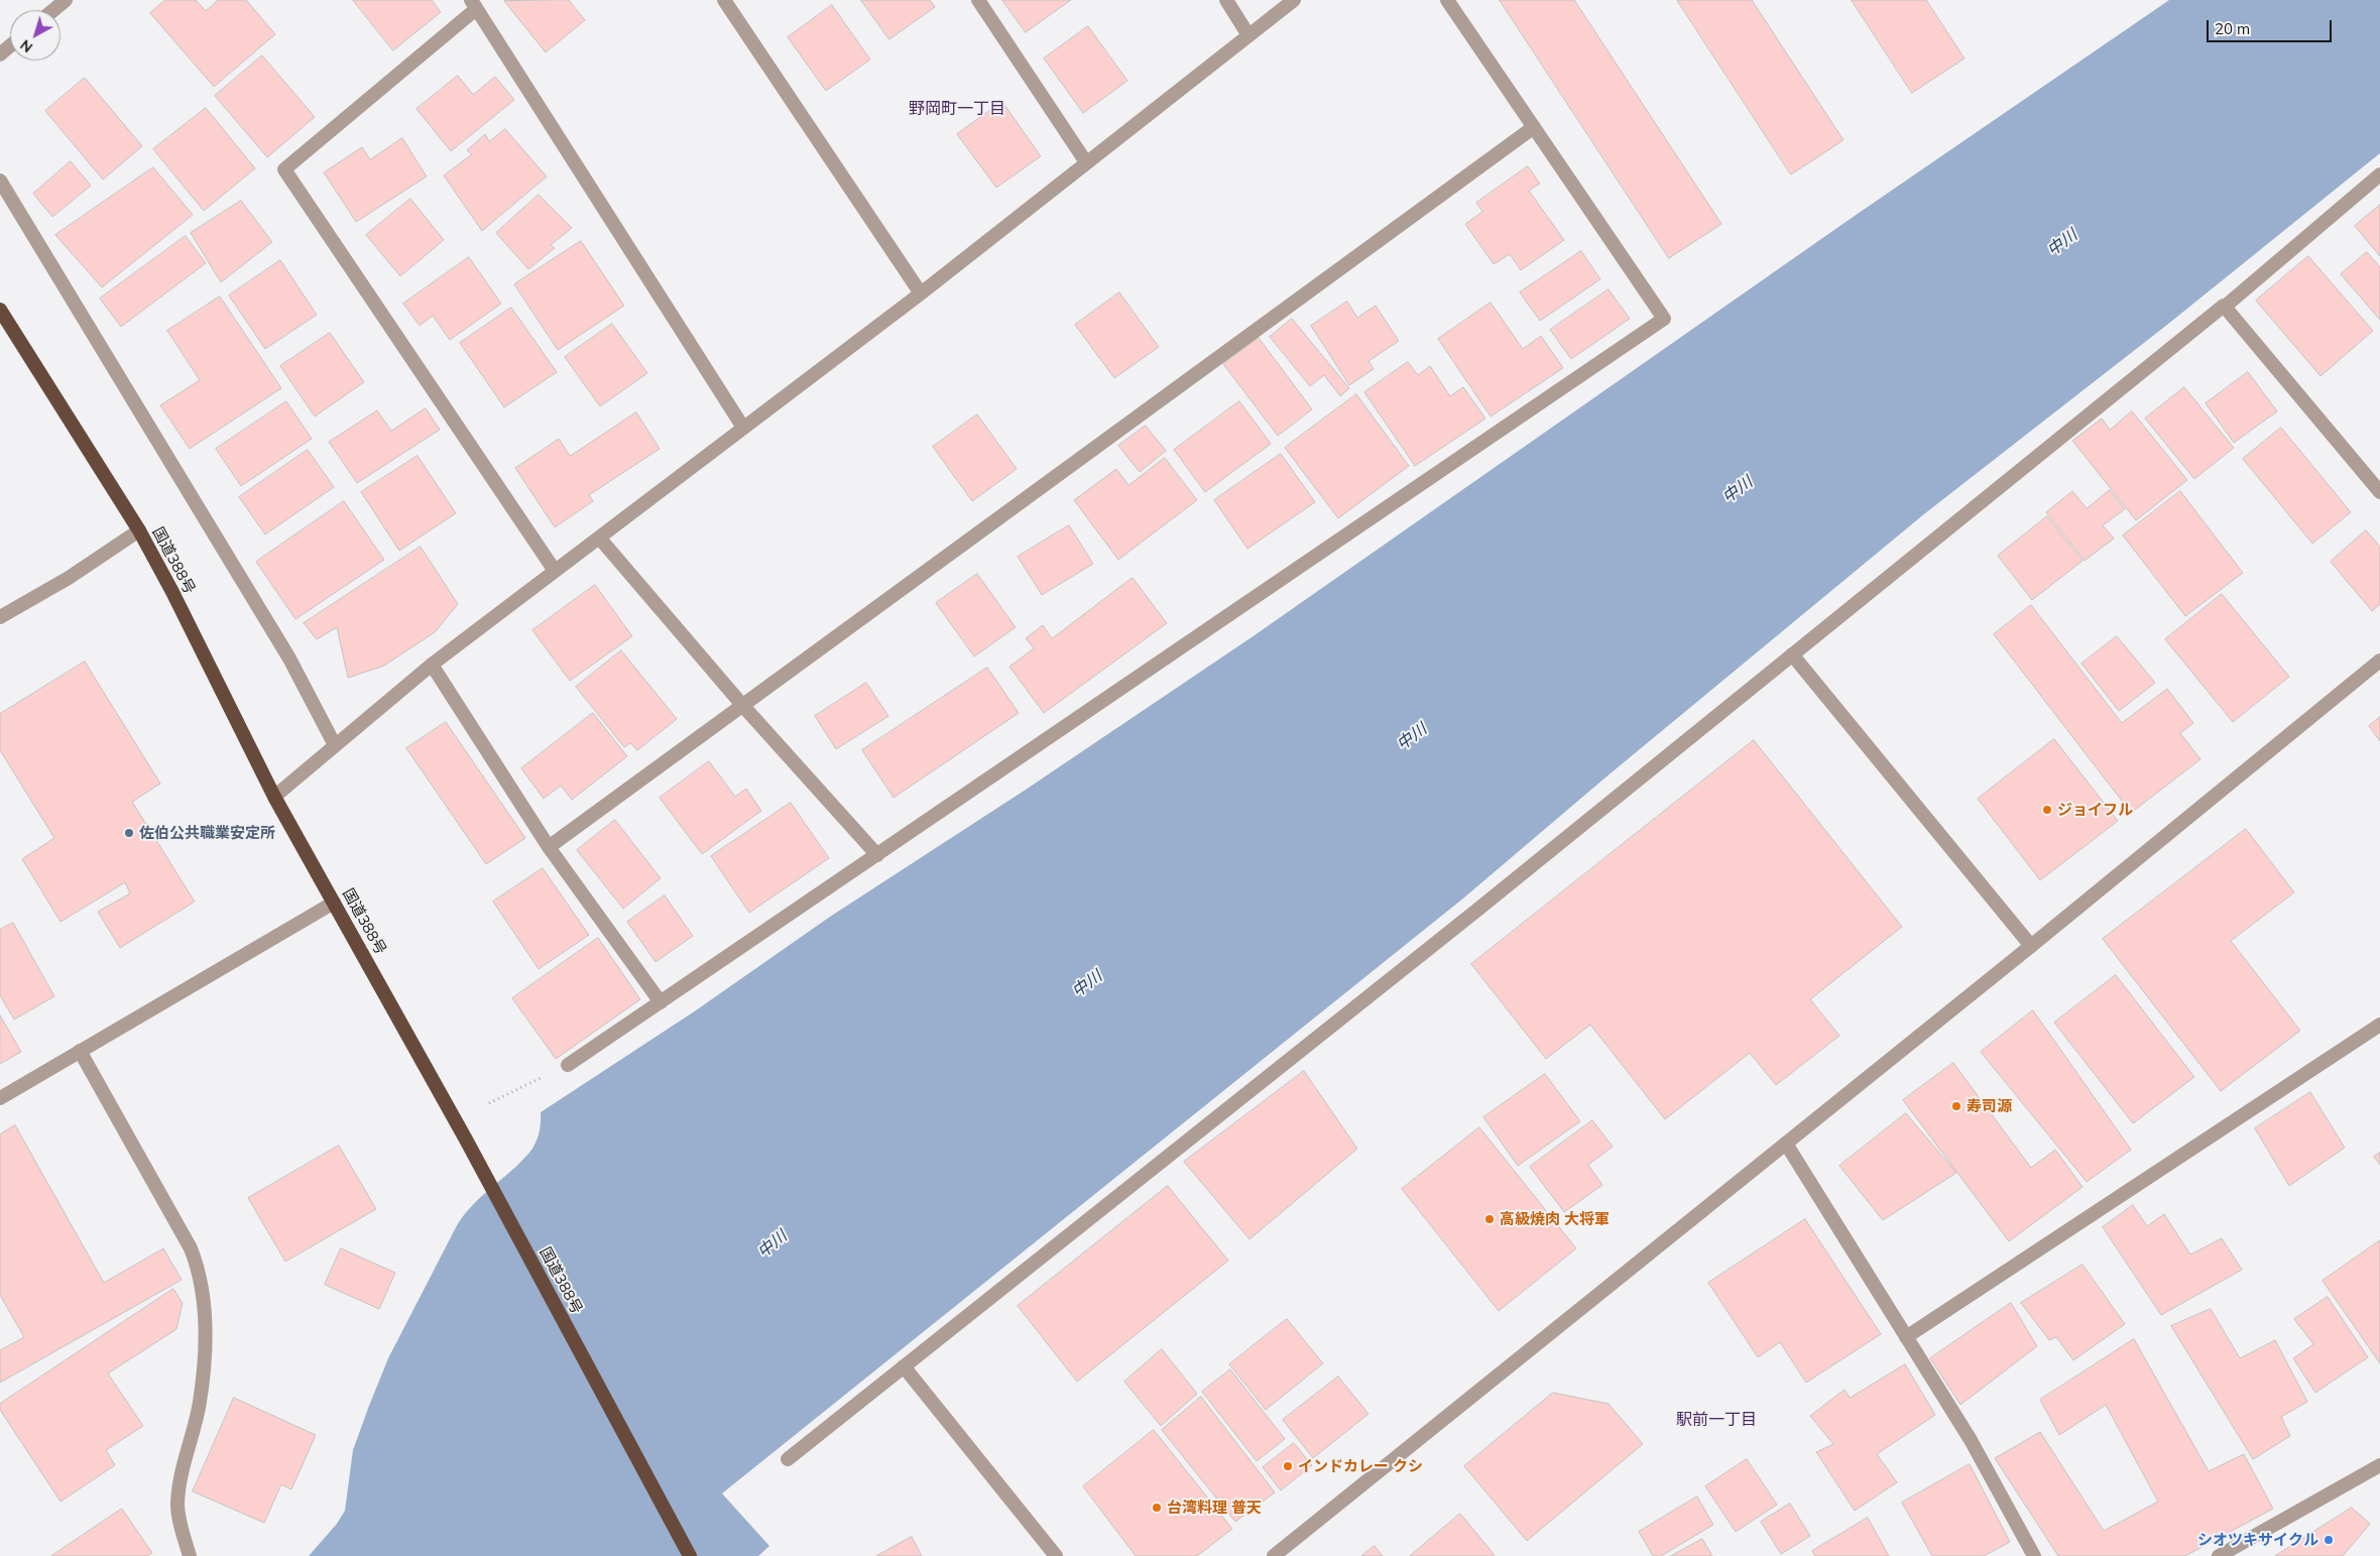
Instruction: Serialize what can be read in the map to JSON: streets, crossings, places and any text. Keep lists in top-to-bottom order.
{
  "streets": {
    "highway": ["国道388号"]
  },
  "districts": ["野岡町一丁目", "駅前一丁目"],
  "water": ["中川"],
  "places": [
    "ジョイフル",
    "佐伯公共職業安定所",
    "寿司源",
    "高級焼肉 大将軍",
    "インドカレー クシ",
    "台湾料理 普天",
    "シオツキサイクル"
  ],
  "scale_bar": "20 m",
  "north": "bottom left"
}
